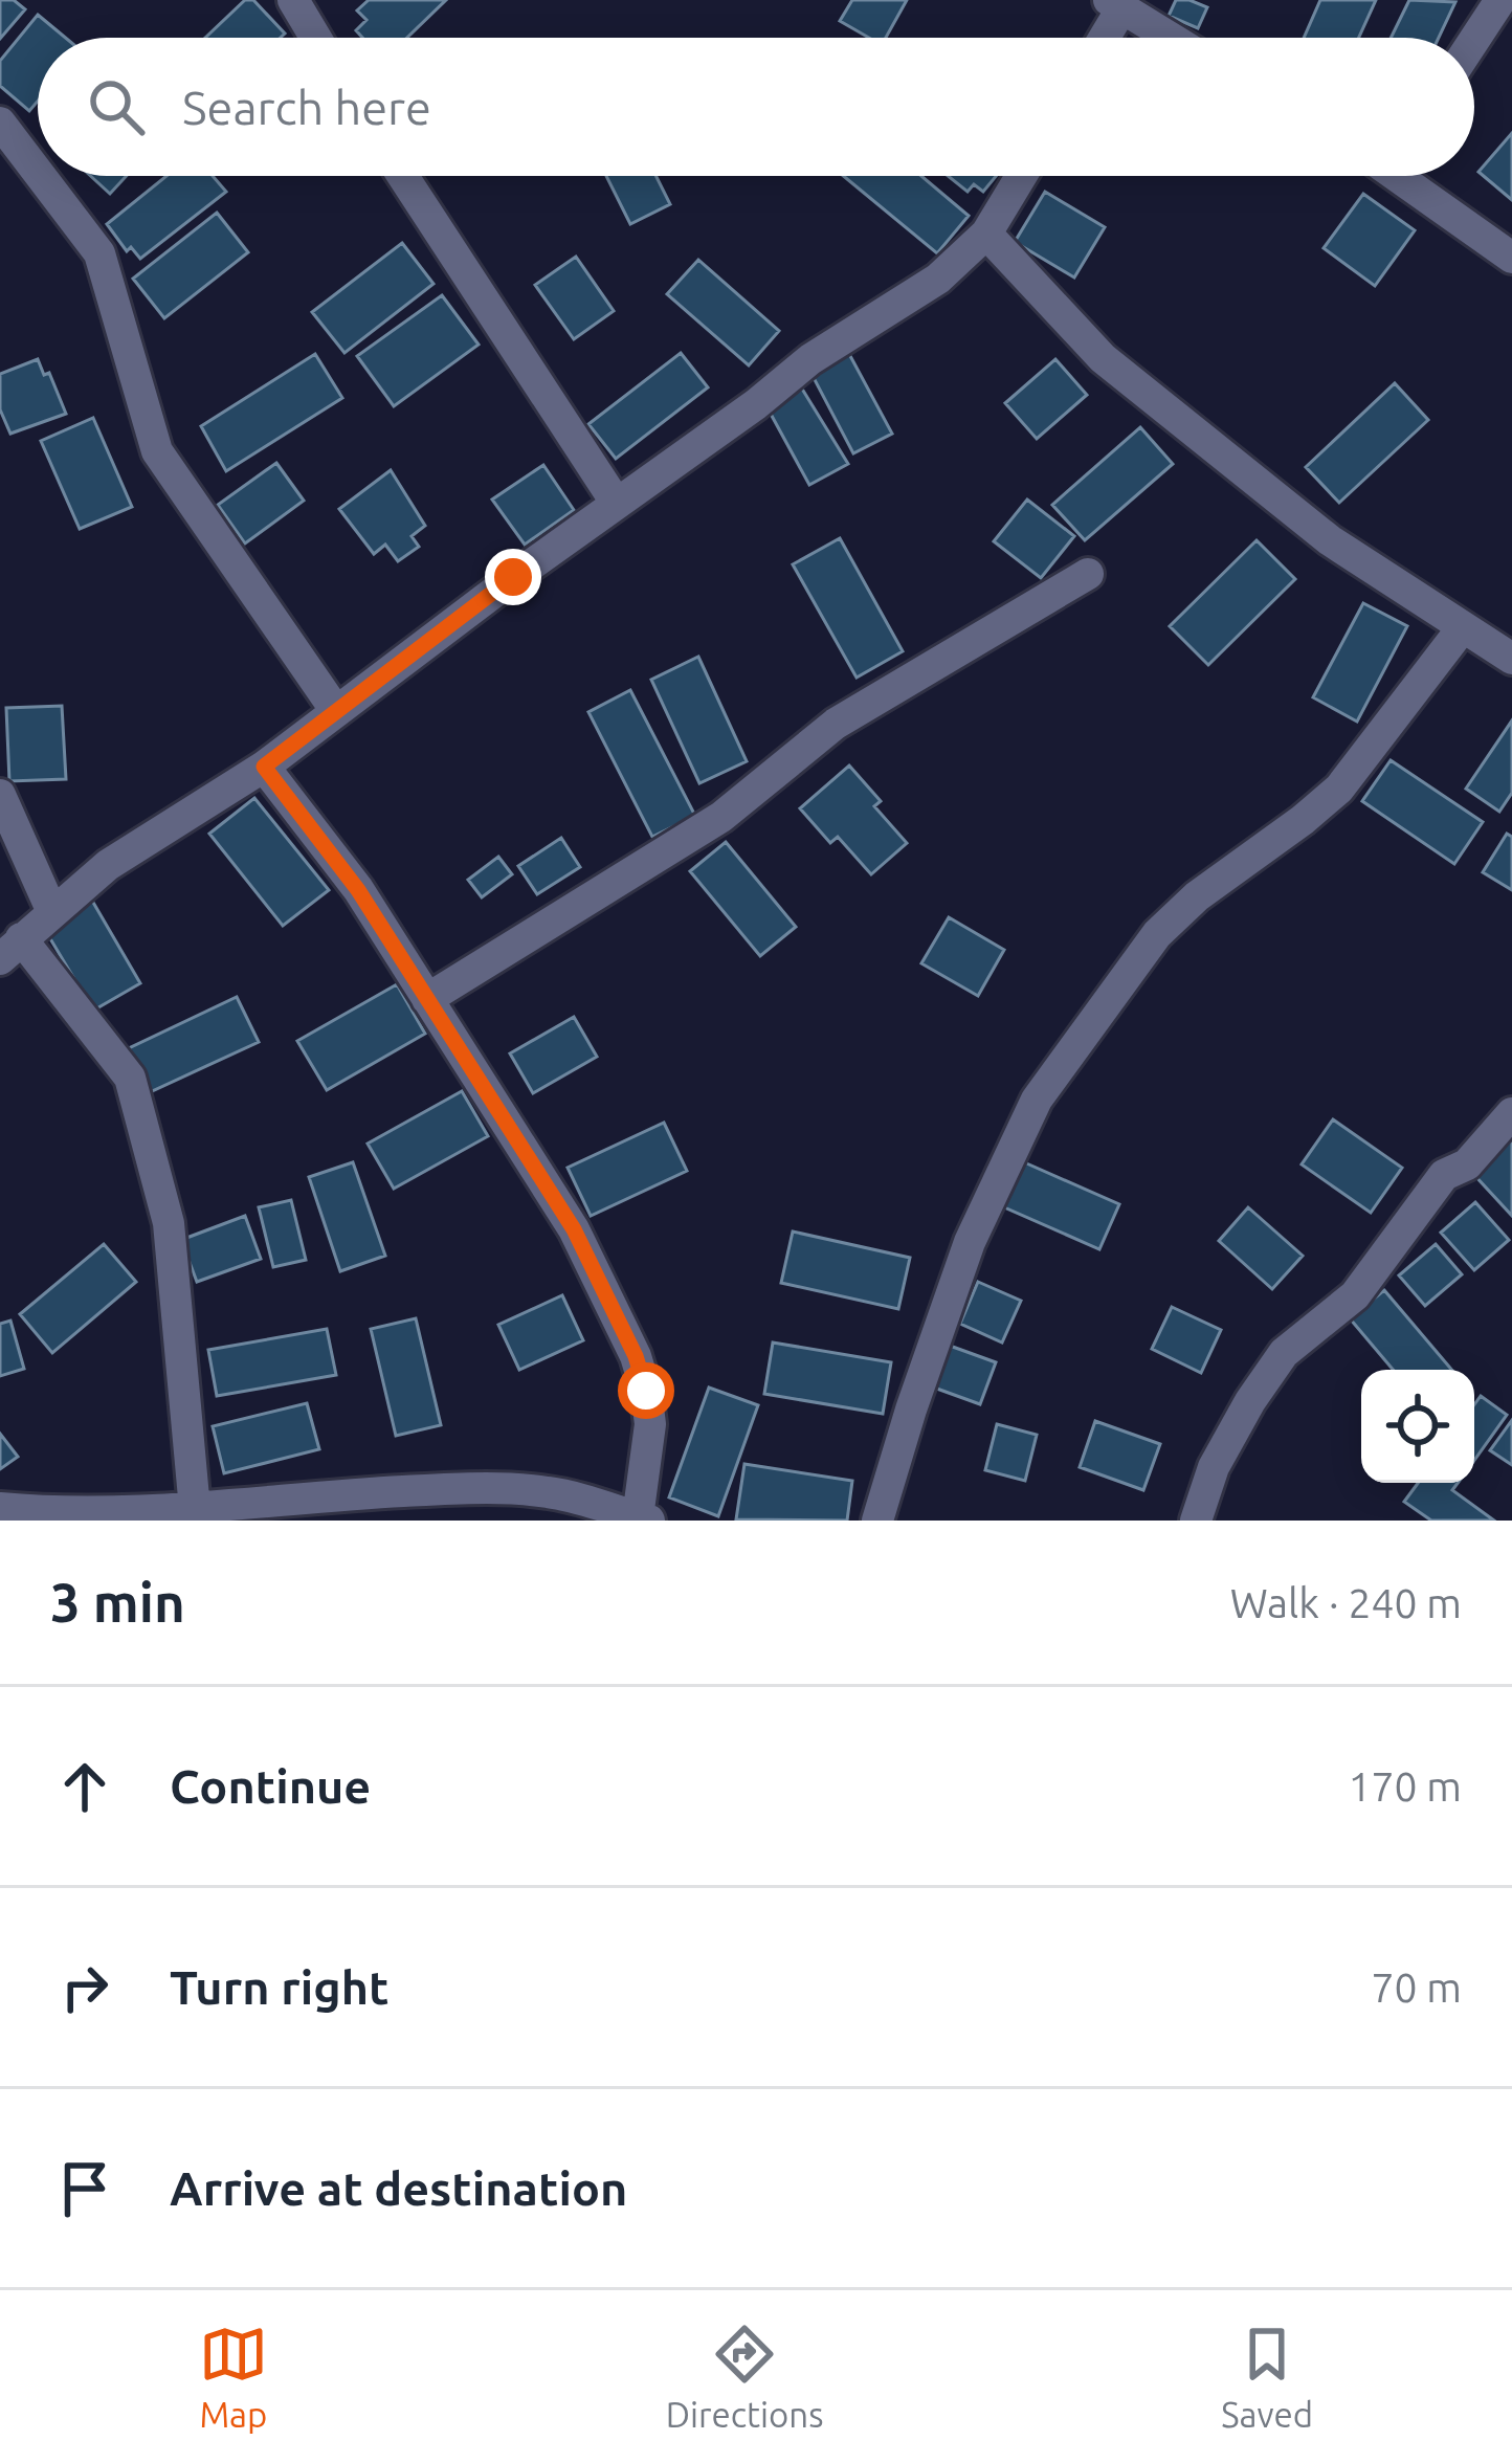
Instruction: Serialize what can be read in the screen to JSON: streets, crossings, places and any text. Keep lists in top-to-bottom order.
{
  "page": {
    "search": "Search here",
    "heading": ["3 min", "Walk · 240 m"],
    "list": [
      ["Continue", "170 m"],
      ["Turn right", "70 m"],
      "Arrive at destination"
    ],
    "nav": ["Map", "Directions", "Saved"]
  }
}
